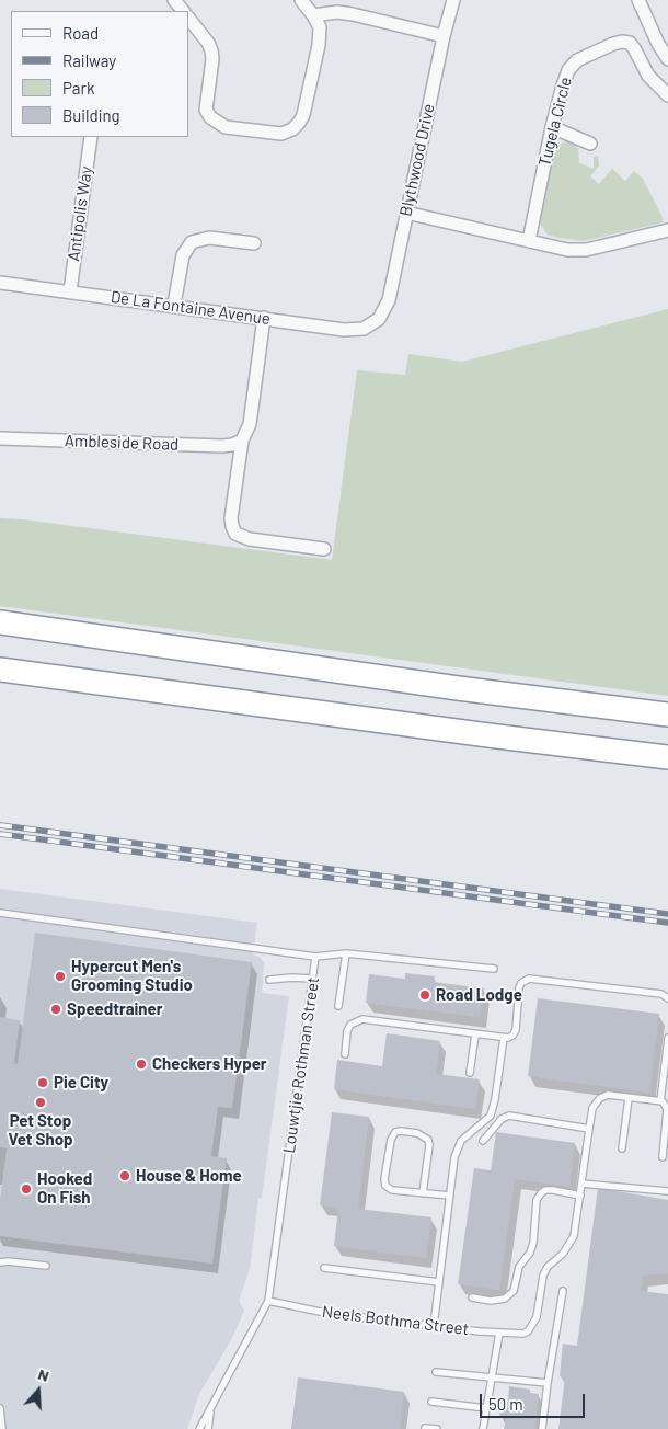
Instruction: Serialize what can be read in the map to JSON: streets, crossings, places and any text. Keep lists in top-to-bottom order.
{
  "streets": {
    "street": [
      "Tugela Circle",
      "Blythwood Drive",
      "Antipolis Way",
      "De La Fontaine Avenue",
      "Ambleside Road"
    ],
    "lane": ["Louwtjie Rothman Street", "Neels Bothma Street"]
  },
  "crossings": [
    ["Blythwood Drive", "De La Fontaine Avenue"],
    ["Antipolis Way", "De La Fontaine Avenue"],
    ["Louwtjie Rothman Street", "Neels Bothma Street"]
  ],
  "places": [
    "Hypercut Men's Grooming Studio",
    "Road Lodge",
    "Speedtrainer",
    "Checkers Hyper",
    "Pie City",
    "Pet Stop Vet Shop",
    "House & Home",
    "Hooked On Fish"
  ],
  "legend": [
    "Road",
    "Railway",
    "Park",
    "Building"
  ],
  "scale_bar": "50 m",
  "north": "top"
}
